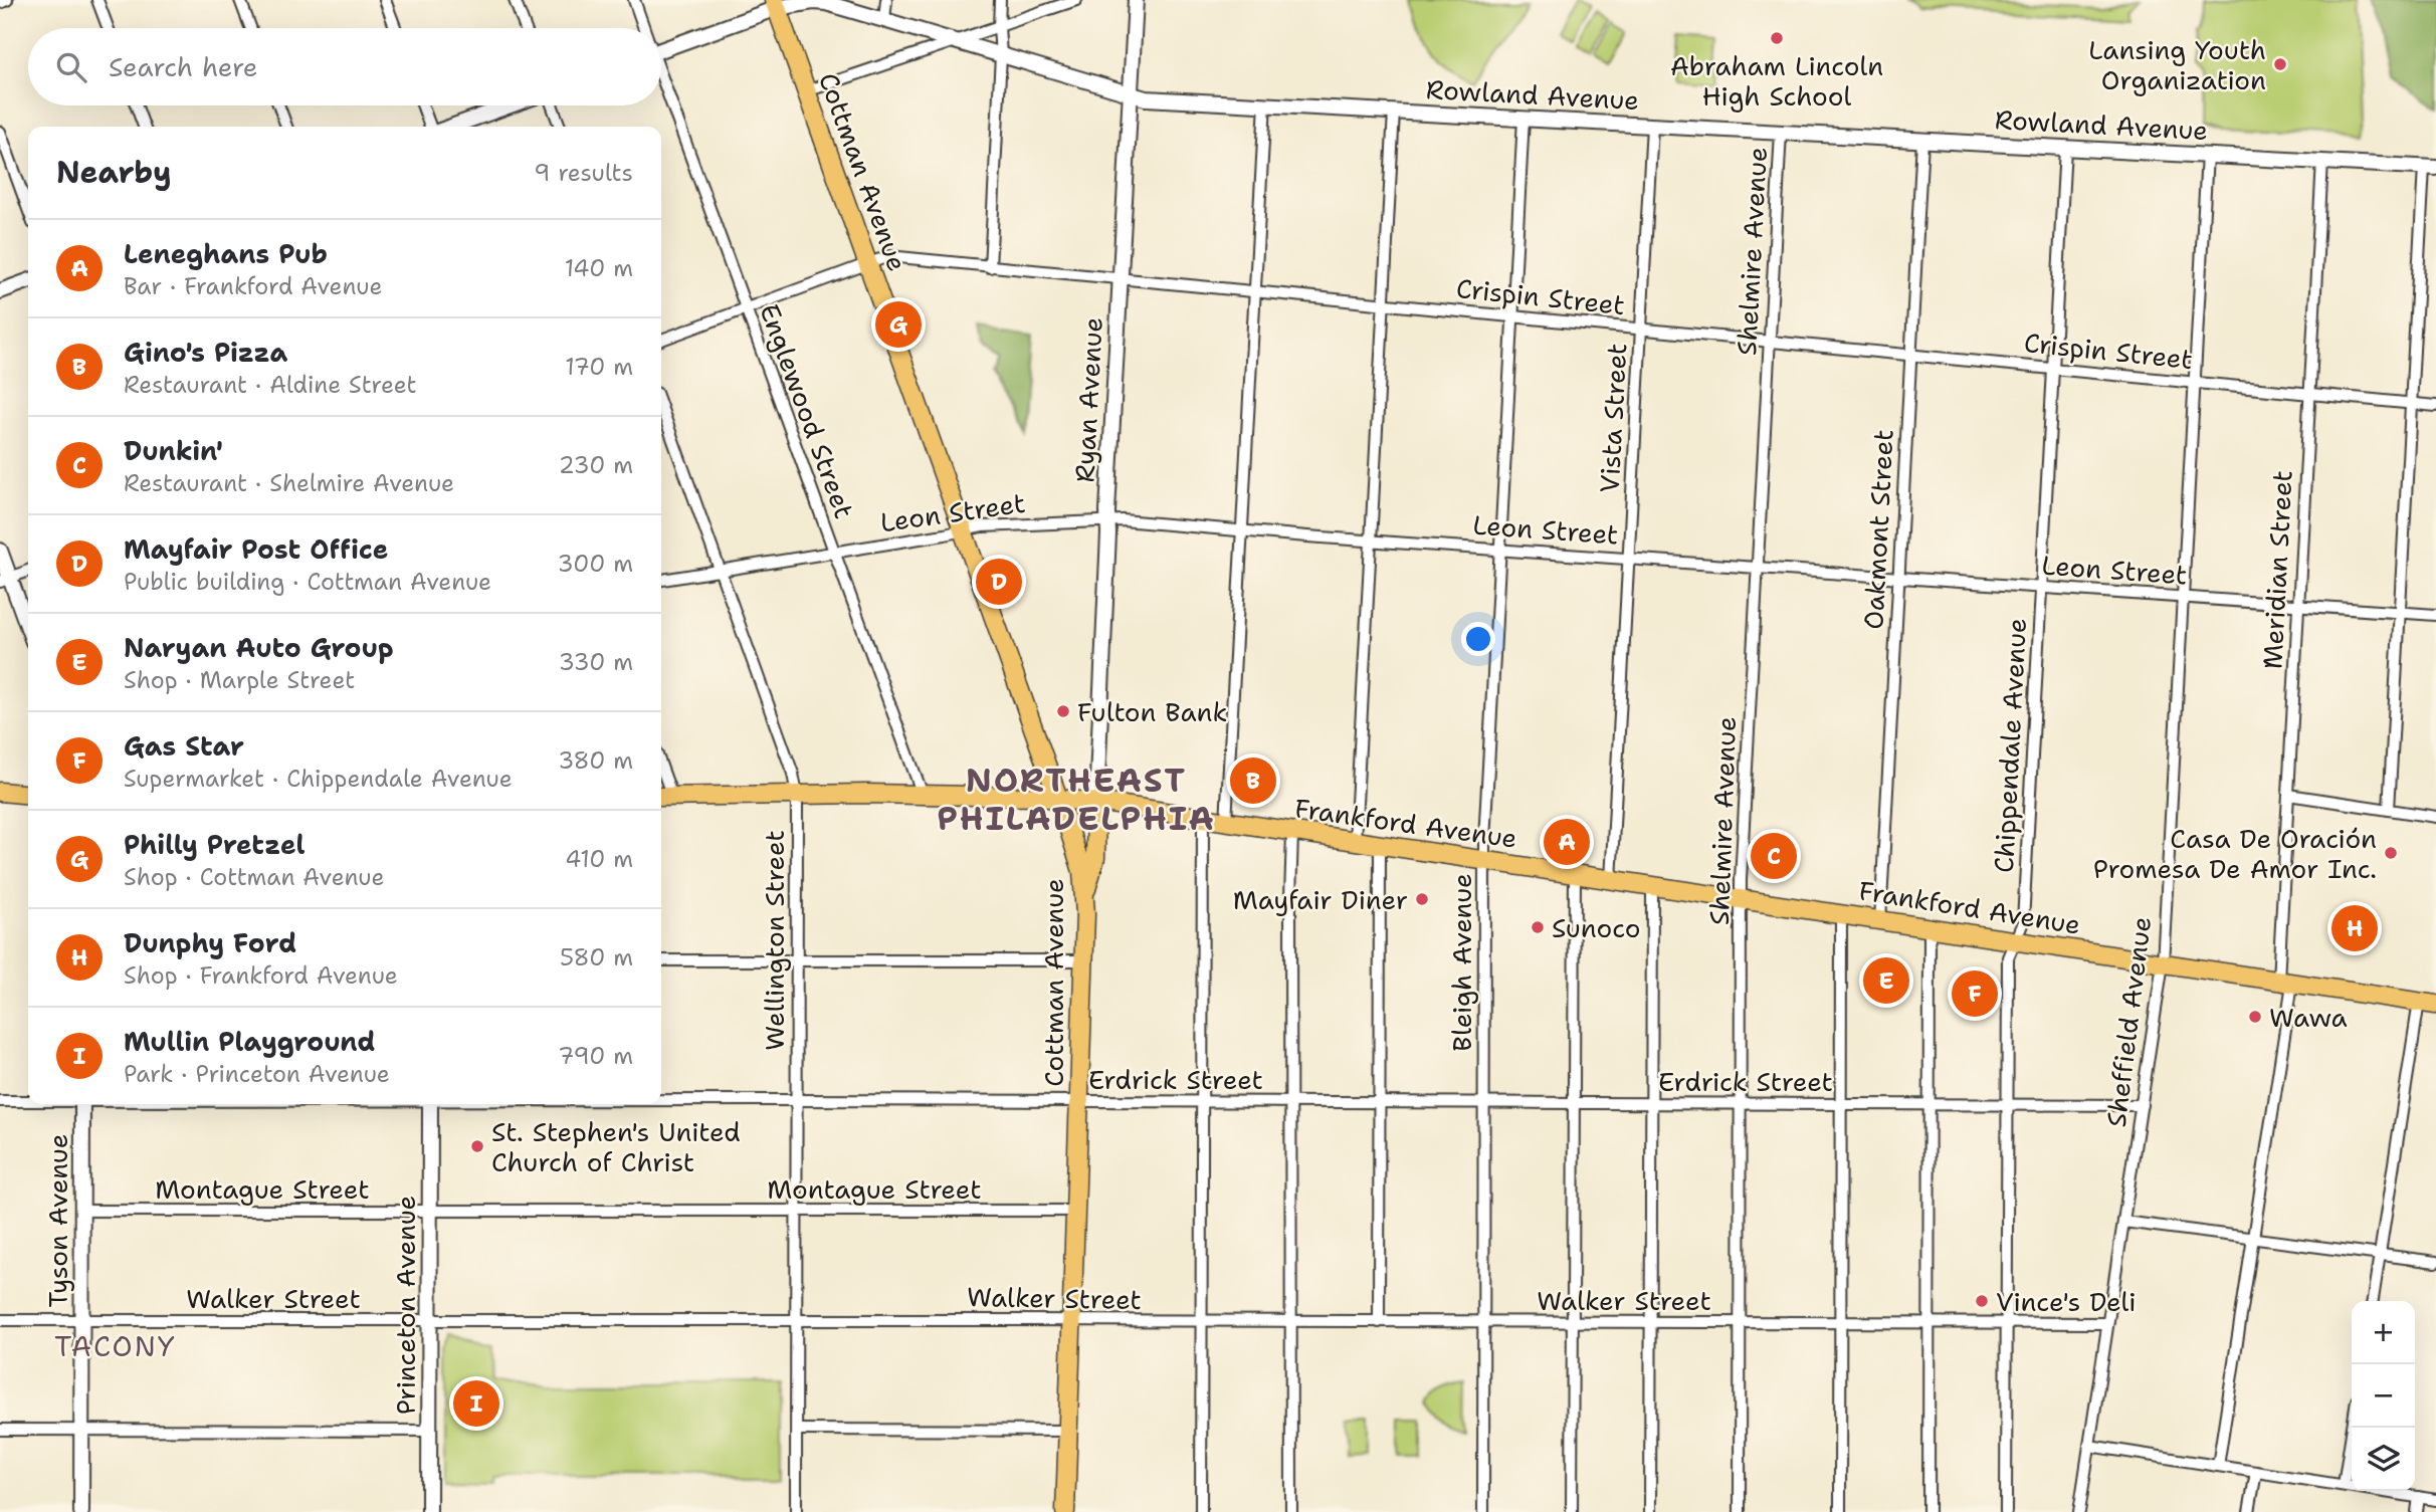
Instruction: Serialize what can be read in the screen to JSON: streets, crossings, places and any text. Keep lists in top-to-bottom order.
{
  "streets": {
    "main road": ["Cottman Avenue", "Frankford Avenue"],
    "street": [
      "Rowland Avenue",
      "Shelmire Avenue",
      "Crispin Street",
      "Ryan Avenue",
      "Englewood Street",
      "Vista Street",
      "Leon Street",
      "Oakmont Street",
      "Meridian Street",
      "Chippendale Avenue",
      "Wellington Street",
      "Bleigh Avenue",
      "Sheffield Avenue",
      "Erdrick Street",
      "Montague Street",
      "Tyson Avenue",
      "Walker Street",
      "Princeton Avenue"
    ]
  },
  "crossings": [
    ["Rowland Avenue", "Cottman Avenue"],
    ["Rowland Avenue", "Shelmire Avenue"],
    ["Rowland Avenue", "Ryan Avenue"],
    ["Rowland Avenue", "Vista Street"],
    ["Rowland Avenue", "Oakmont Street"],
    ["Rowland Avenue", "Meridian Street"],
    ["Rowland Avenue", "Chippendale Avenue"],
    ["Rowland Avenue", "Bleigh Avenue"],
    ["Rowland Avenue", "Sheffield Avenue"],
    ["Cottman Avenue", "Crispin Street"],
    ["Cottman Avenue", "Leon Street"],
    ["Cottman Avenue", "Frankford Avenue"],
    ["Cottman Avenue", "Erdrick Street"],
    ["Cottman Avenue", "Montague Street"],
    ["Cottman Avenue", "Walker Street"],
    ["Shelmire Avenue", "Crispin Street"],
    ["Shelmire Avenue", "Leon Street"],
    ["Shelmire Avenue", "Frankford Avenue"],
    ["Shelmire Avenue", "Erdrick Street"],
    ["Shelmire Avenue", "Walker Street"],
    ["Crispin Street", "Ryan Avenue"],
    ["Crispin Street", "Englewood Street"],
    ["Crispin Street", "Vista Street"],
    ["Crispin Street", "Oakmont Street"],
    ["Crispin Street", "Meridian Street"],
    ["Crispin Street", "Chippendale Avenue"],
    ["Crispin Street", "Bleigh Avenue"],
    ["Crispin Street", "Sheffield Avenue"],
    ["Ryan Avenue", "Leon Street"],
    ["Ryan Avenue", "Frankford Avenue"],
    ["Englewood Street", "Leon Street"],
    ["Englewood Street", "Frankford Avenue"],
    ["Vista Street", "Leon Street"],
    ["Vista Street", "Frankford Avenue"],
    ["Leon Street", "Oakmont Street"],
    ["Leon Street", "Meridian Street"],
    ["Leon Street", "Chippendale Avenue"],
    ["Leon Street", "Wellington Street"],
    ["Leon Street", "Bleigh Avenue"],
    ["Leon Street", "Sheffield Avenue"],
    ["Oakmont Street", "Frankford Avenue"],
    ["Meridian Street", "Frankford Avenue"],
    ["Chippendale Avenue", "Frankford Avenue"],
    ["Chippendale Avenue", "Erdrick Street"],
    ["Chippendale Avenue", "Walker Street"],
    ["Frankford Avenue", "Wellington Street"],
    ["Frankford Avenue", "Bleigh Avenue"],
    ["Frankford Avenue", "Sheffield Avenue"],
    ["Wellington Street", "Erdrick Street"],
    ["Wellington Street", "Montague Street"],
    ["Wellington Street", "Walker Street"],
    ["Bleigh Avenue", "Erdrick Street"],
    ["Bleigh Avenue", "Walker Street"],
    ["Sheffield Avenue", "Erdrick Street"],
    ["Sheffield Avenue", "Walker Street"],
    ["Montague Street", "Tyson Avenue"],
    ["Montague Street", "Princeton Avenue"],
    ["Tyson Avenue", "Walker Street"],
    ["Walker Street", "Princeton Avenue"]
  ],
  "districts": ["NORTHEAST PHILADELPHIA", "TACONY"],
  "places": [
    "Abraham Lincoln High School",
    "Lansing Youth Organization",
    "Fulton Bank",
    "Casa De Oración Promesa De Amor Inc.",
    "Mayfair Diner",
    "Sunoco",
    "Wawa",
    "St. Stephen's United Church of Christ",
    "Vince's Deli"
  ],
  "page": {
    "search": "Search here",
    "heading": ["Nearby", "9 results"],
    "list": [
      {
        "mark": "A",
        "name": "Leneghans Pub",
        "note": "Bar · Frankford Avenue",
        "value": "140 m"
      },
      {
        "mark": "B",
        "name": "Gino's Pizza",
        "note": "Restaurant · Aldine Street",
        "value": "170 m"
      },
      {
        "mark": "C",
        "name": "Dunkin'",
        "note": "Restaurant · Shelmire Avenue",
        "value": "230 m"
      },
      {
        "mark": "D",
        "name": "Mayfair Post Office",
        "note": "Public building · Cottman Avenue",
        "value": "300 m"
      },
      {
        "mark": "E",
        "name": "Naryan Auto Group",
        "note": "Shop · Marple Street",
        "value": "330 m"
      },
      {
        "mark": "F",
        "name": "Gas Star",
        "note": "Supermarket · Chippendale Avenue",
        "value": "380 m"
      },
      {
        "mark": "G",
        "name": "Philly Pretzel",
        "note": "Shop · Cottman Avenue",
        "value": "410 m"
      },
      {
        "mark": "H",
        "name": "Dunphy Ford",
        "note": "Shop · Frankford Avenue",
        "value": "580 m"
      },
      {
        "mark": "I",
        "name": "Mullin Playground",
        "note": "Park · Princeton Avenue",
        "value": "790 m"
      }
    ],
    "pins": [
      "G",
      "D",
      "B",
      "A",
      "C",
      "H",
      "E",
      "F",
      "I"
    ],
    "map_buttons": ["+", "−"]
  }
}
